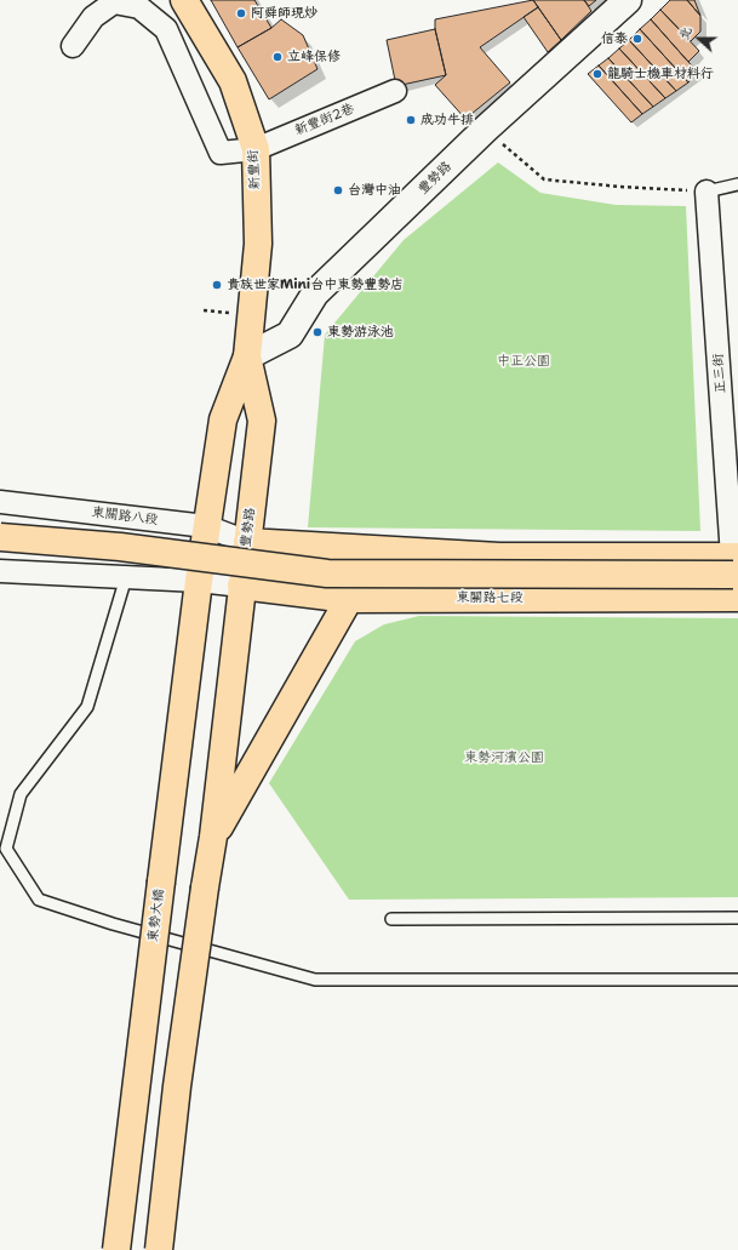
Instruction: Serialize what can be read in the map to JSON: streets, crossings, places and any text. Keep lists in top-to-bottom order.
{
  "streets": {
    "main road": [
      "新豐街",
      "豐勢路",
      "東關路七段",
      "東勢大橋"
    ],
    "street": ["新豐街2巷", "正三街", "東關路八段"]
  },
  "crossings": [
    ["新豐街2巷", "新豐街"],
    ["新豐街", "豐勢路"],
    ["豐勢路", "東關路八段"],
    ["豐勢路", "東關路七段"],
    ["正三街", "東關路七段"]
  ],
  "parks": ["中正公園", "東勢河濱公園"],
  "places": [
    "阿舜師現炒",
    "信泰",
    "立峰保修",
    "龍騎士機車材料行",
    "成功牛排",
    "台灣中油",
    "貴族世家Mini台中東勢豐勢店",
    "東勢游泳池"
  ],
  "north": "left"
}
